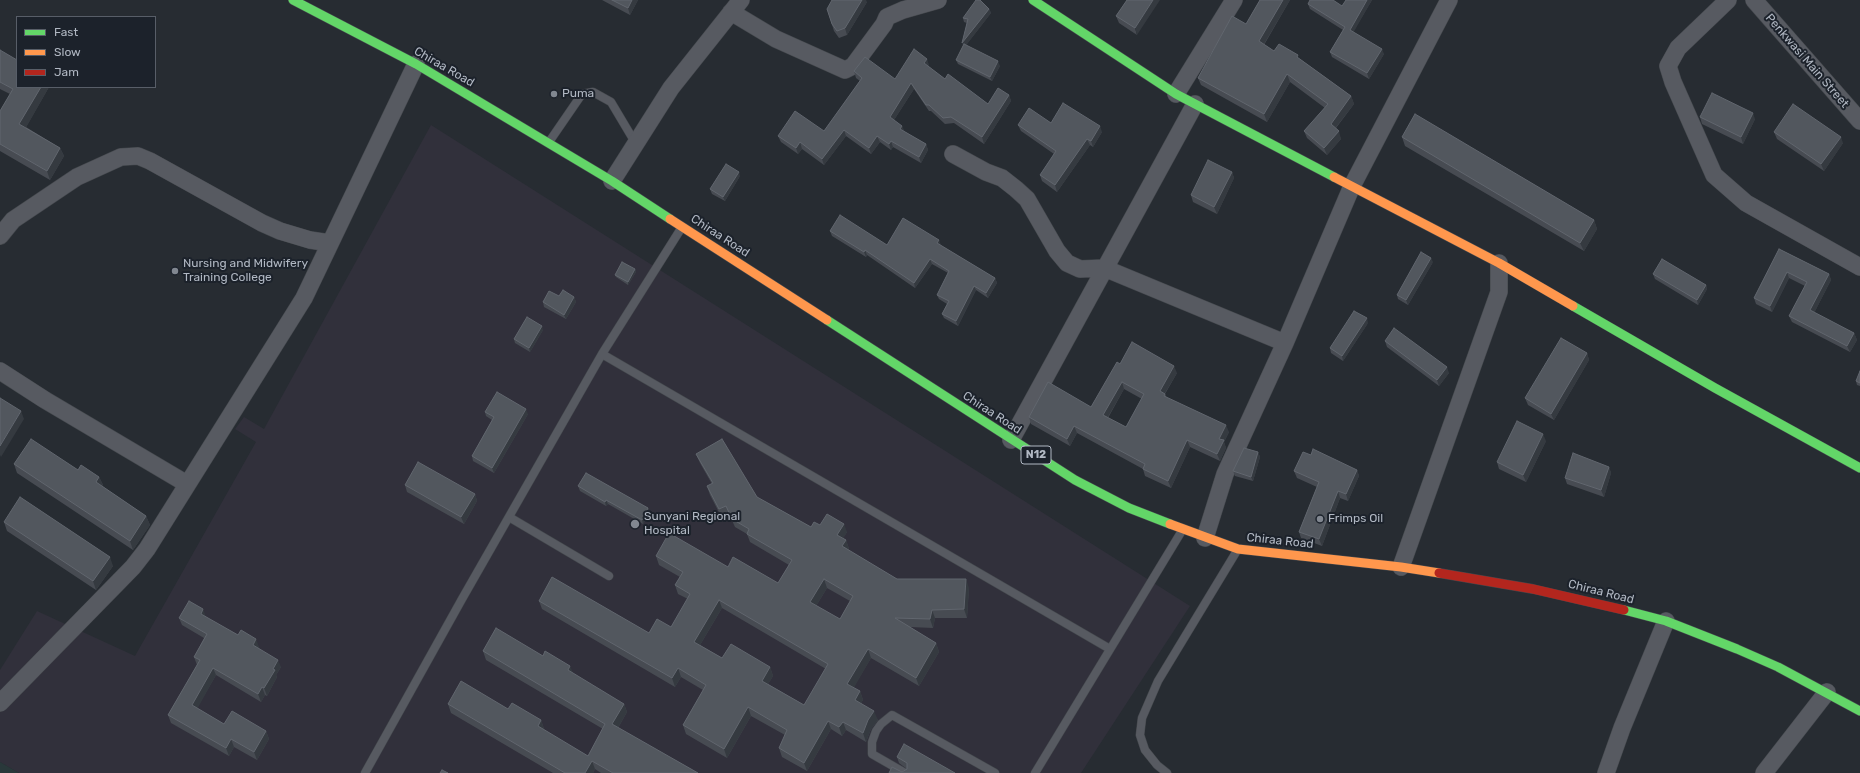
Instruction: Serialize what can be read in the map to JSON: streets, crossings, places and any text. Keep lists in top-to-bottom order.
{
  "streets": {
    "main road": ["Chiraa Road", "N12"],
    "street": ["Penkwasi Main Street"]
  },
  "places": [
    "Puma",
    "Nursing and Midwifery Training College",
    "Frimps Oil",
    "Sunyani Regional Hospital"
  ],
  "legend": ["Fast", "Slow", "Jam"]
}
